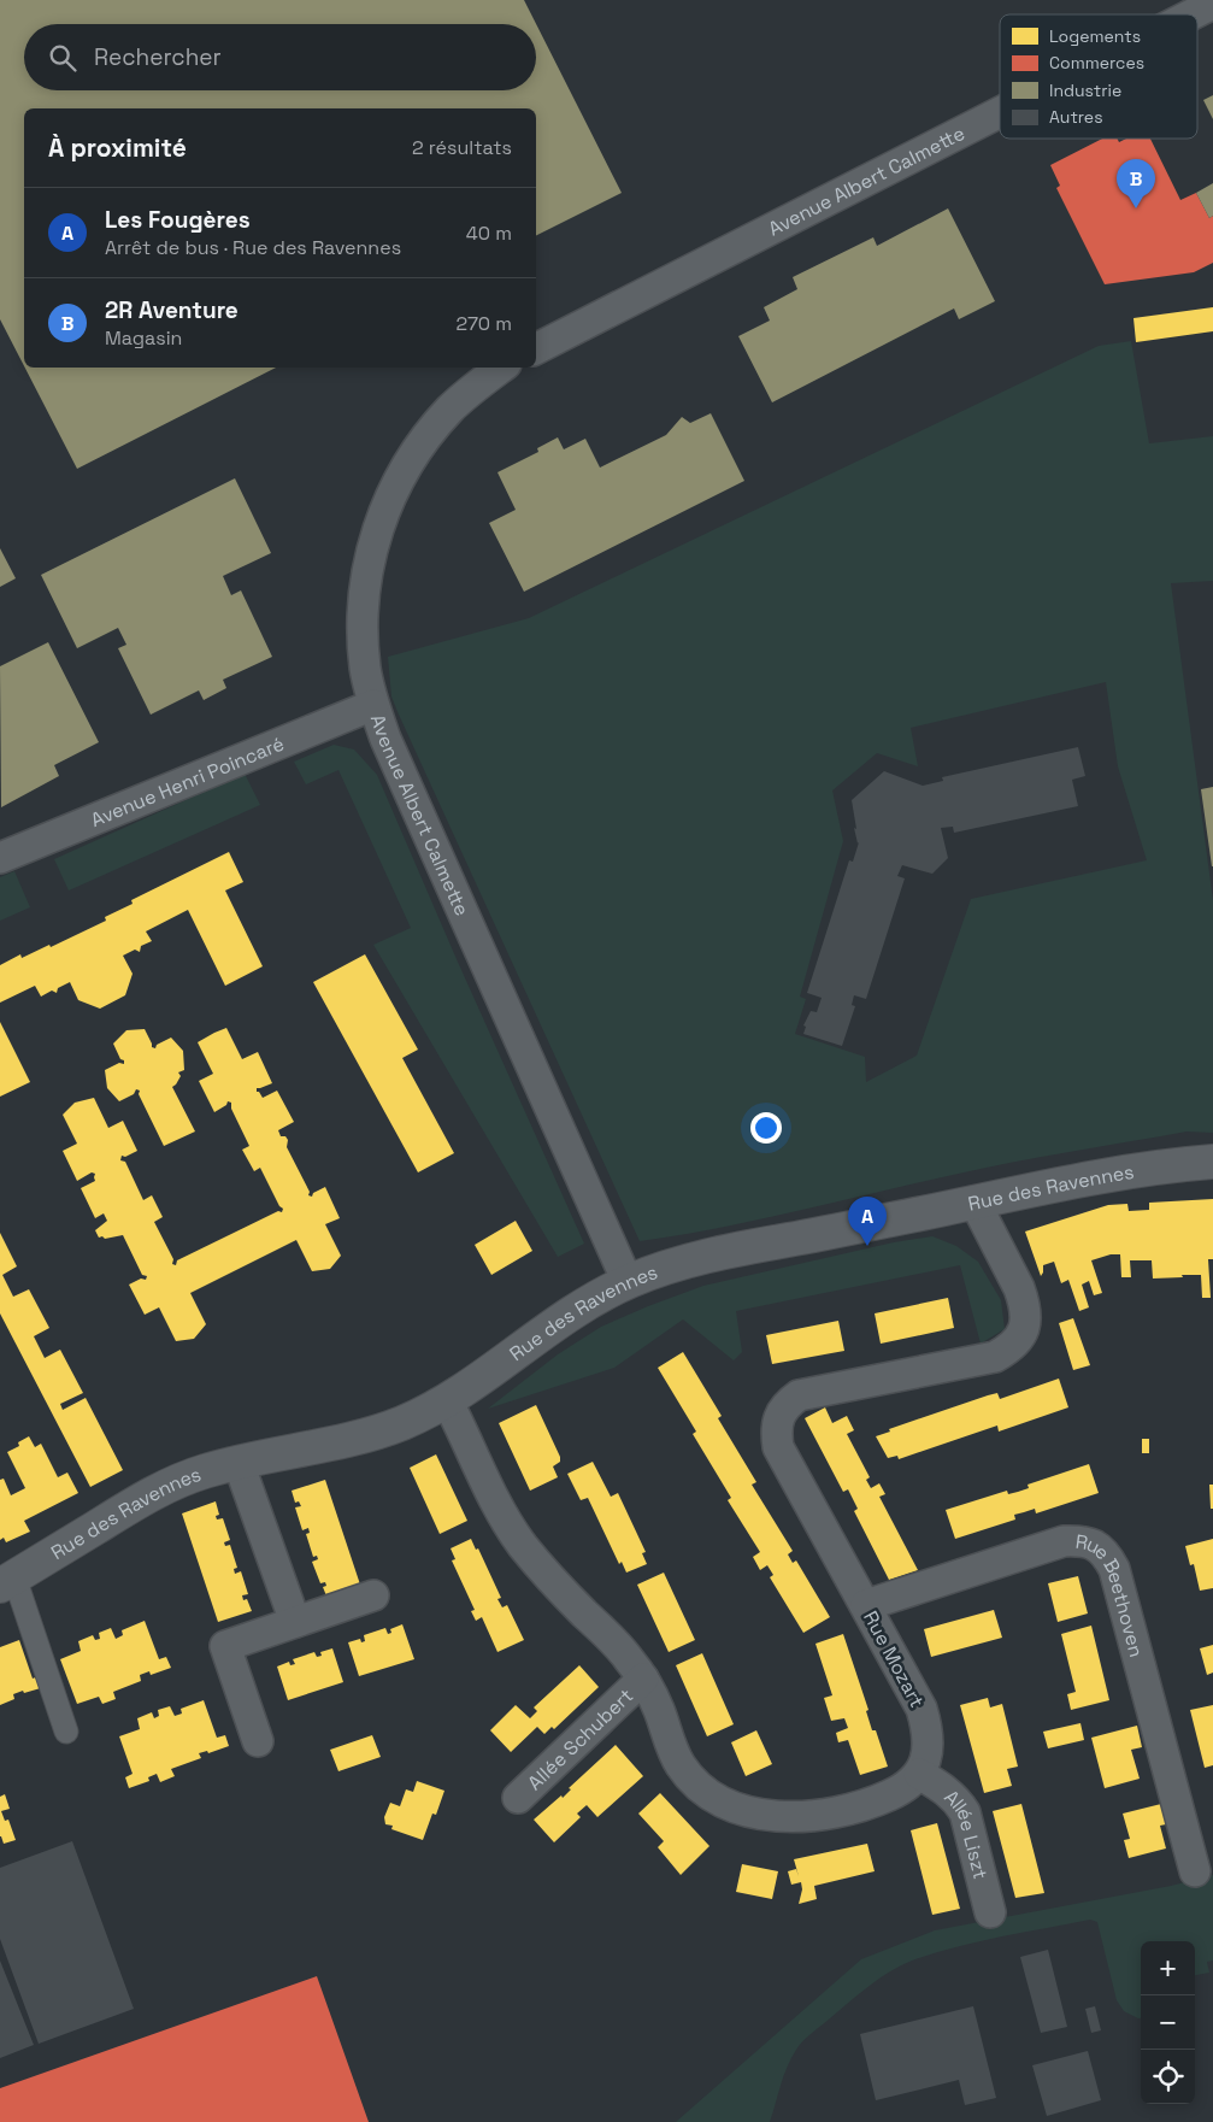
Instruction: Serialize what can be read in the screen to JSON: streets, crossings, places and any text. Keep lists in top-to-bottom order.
{
  "streets": {
    "street": [
      "Avenue Albert Calmette",
      "Avenue Henri Poincaré",
      "Rue des Ravennes",
      "Rue Beethoven",
      "Rue Mozart",
      "Allée Schubert",
      "Allée Liszt"
    ]
  },
  "crossings": [
    ["Avenue Albert Calmette", "Avenue Henri Poincaré"],
    ["Avenue Albert Calmette", "Rue des Ravennes"],
    ["Rue des Ravennes", "Rue Mozart"],
    ["Rue Beethoven", "Rue Mozart"],
    ["Rue Mozart", "Allée Liszt"]
  ],
  "legend": [
    "Logements",
    "Commerces",
    "Industrie",
    "Autres"
  ],
  "page": {
    "search": "Rechercher",
    "heading": ["À proximité", "2 résultats"],
    "pins": ["B", "A"],
    "list": [
      {
        "mark": "A",
        "name": "Les Fougères",
        "note": "Arrêt de bus · Rue des Ravennes",
        "value": "40 m"
      },
      {
        "mark": "B",
        "name": "2R Aventure",
        "note": "Magasin",
        "value": "270 m"
      }
    ],
    "map_buttons": ["+", "−"]
  }
}
